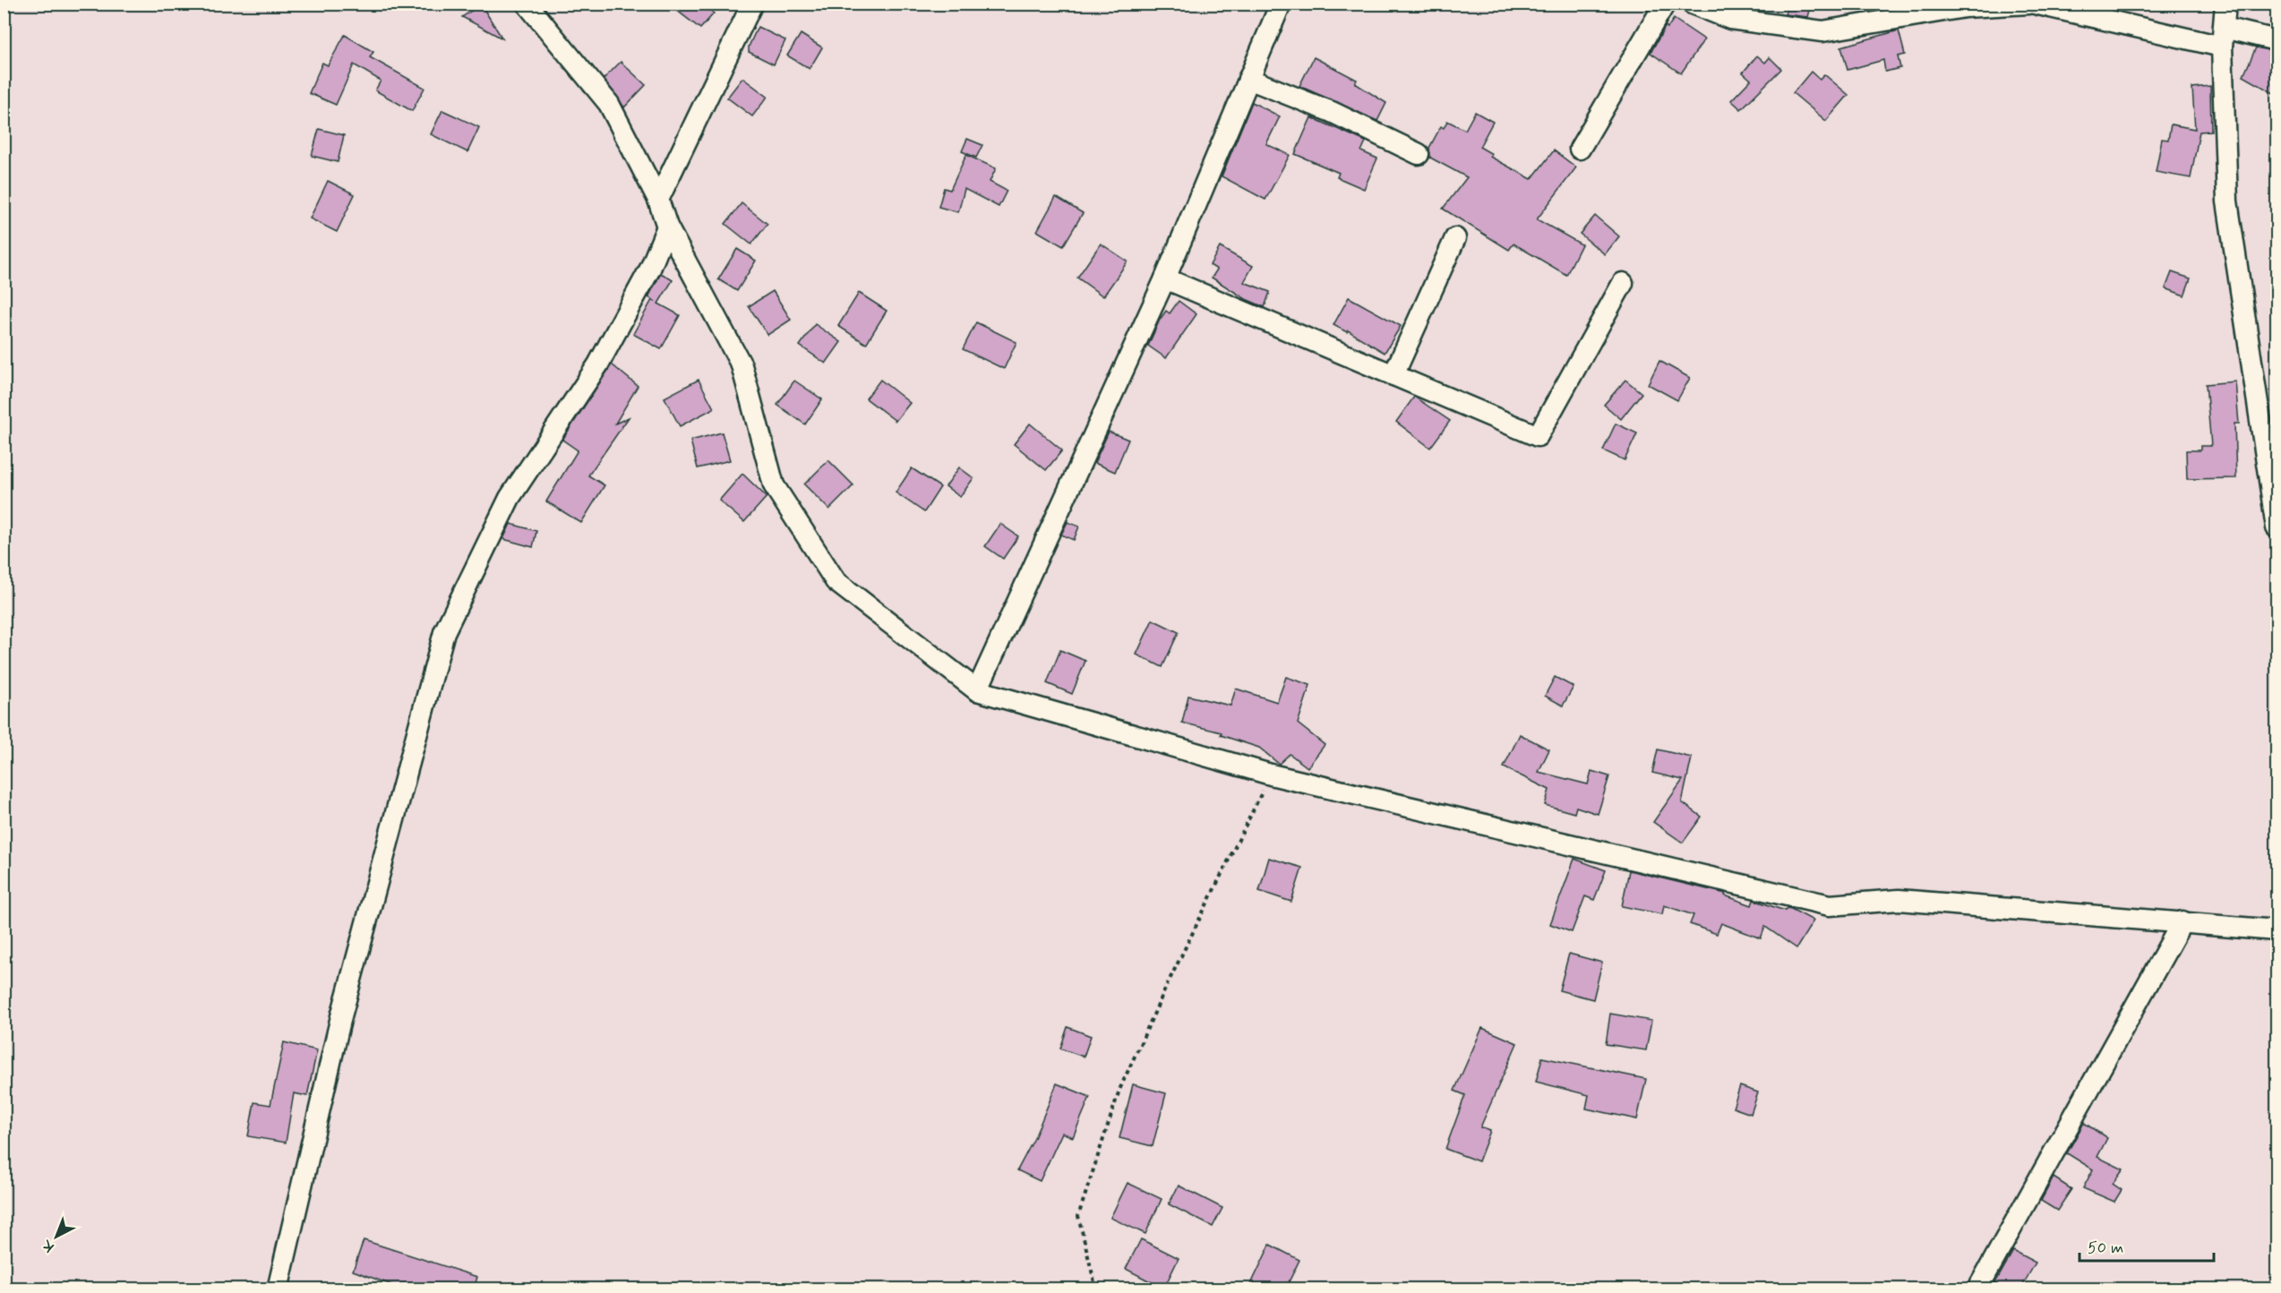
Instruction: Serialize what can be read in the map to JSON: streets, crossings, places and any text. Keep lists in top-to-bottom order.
{
  "scale_bar": "50 m",
  "north": "bottom left"
}
